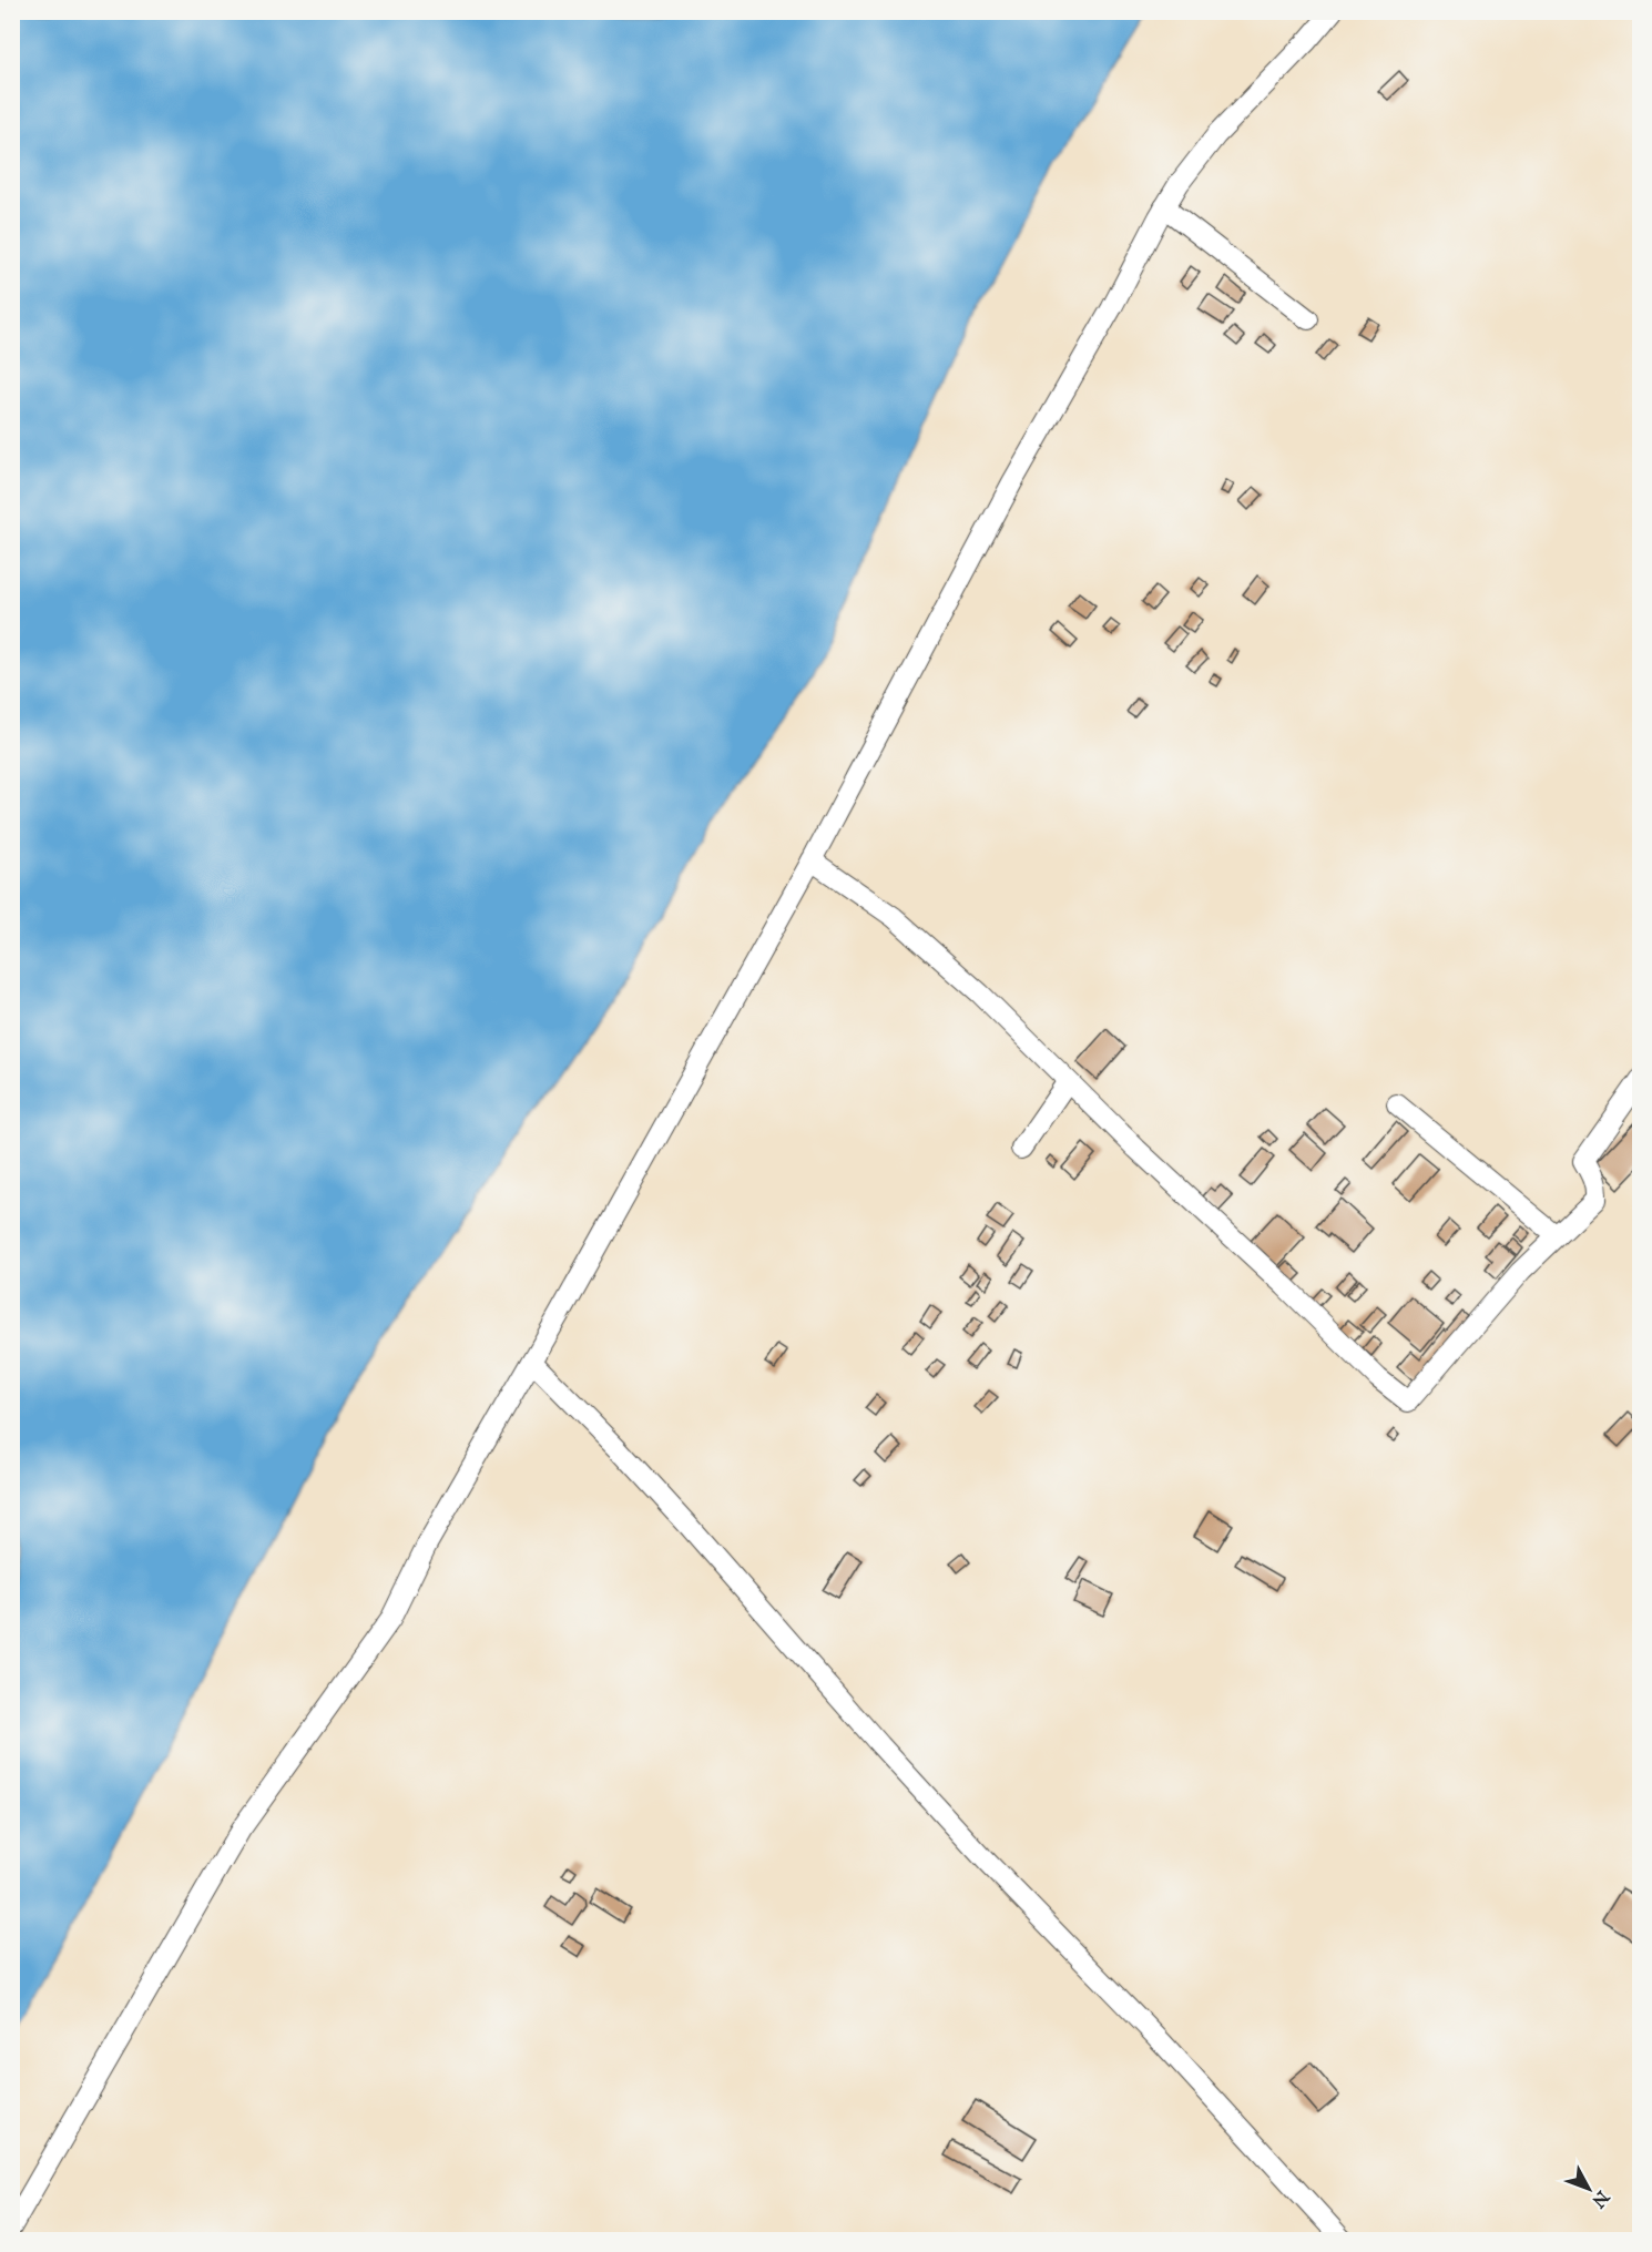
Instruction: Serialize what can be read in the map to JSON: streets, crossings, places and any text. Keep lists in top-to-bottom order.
{
  "north": "bottom right"
}
